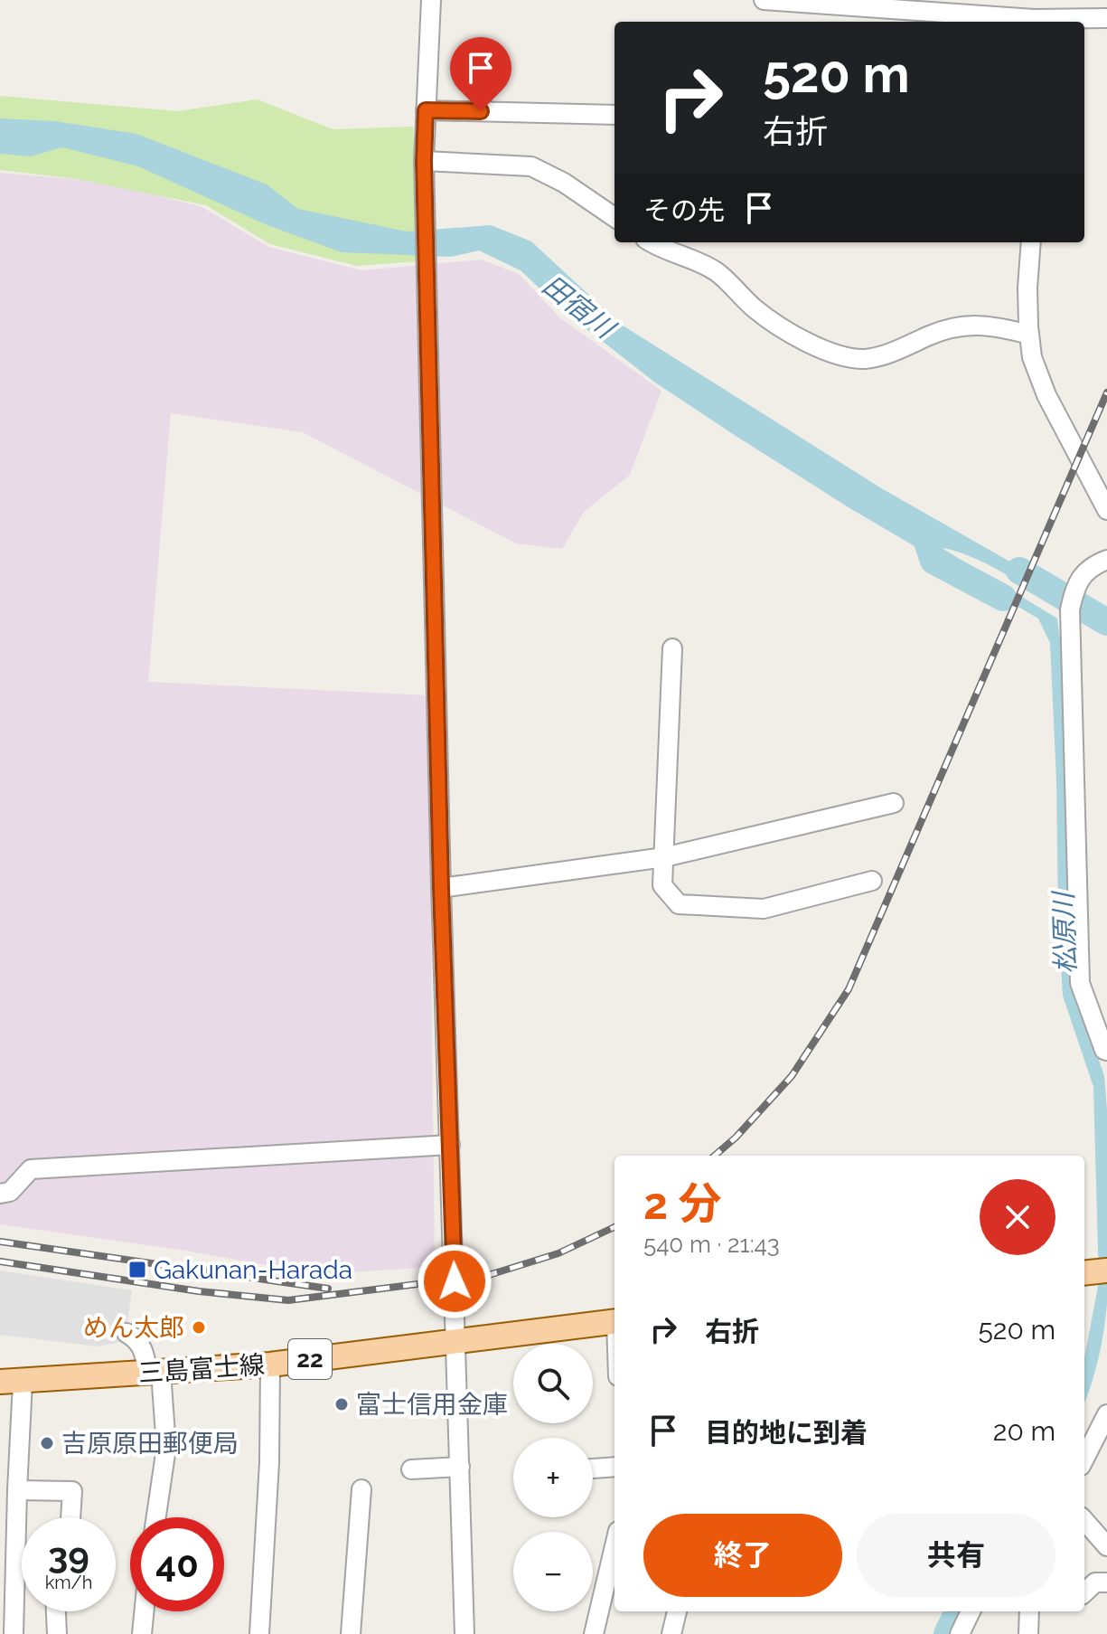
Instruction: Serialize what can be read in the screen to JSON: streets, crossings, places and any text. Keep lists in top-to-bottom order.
{
  "streets": {
    "main road": ["22", "三島富士線"]
  },
  "water": ["田宿川", "松原川"],
  "places": {
    "transit": ["Gakunan-Harada"],
    "other": ["めん太郎", "富士信用金庫", "吉原原田郵便局"]
  },
  "page": {
    "turn": ["520 m", "右折"],
    "then": "その先",
    "heading": ["2 分", "540 m · 21:43"],
    "list": [
      {
        "name": "右折",
        "value": "520 m"
      },
      {
        "name": "目的地に到着",
        "value": "20 m"
      }
    ],
    "map_buttons": ["+", "−"],
    "buttons": ["終了", "共有"],
    "speed": "39 km/h",
    "limit": "40"
  }
}
